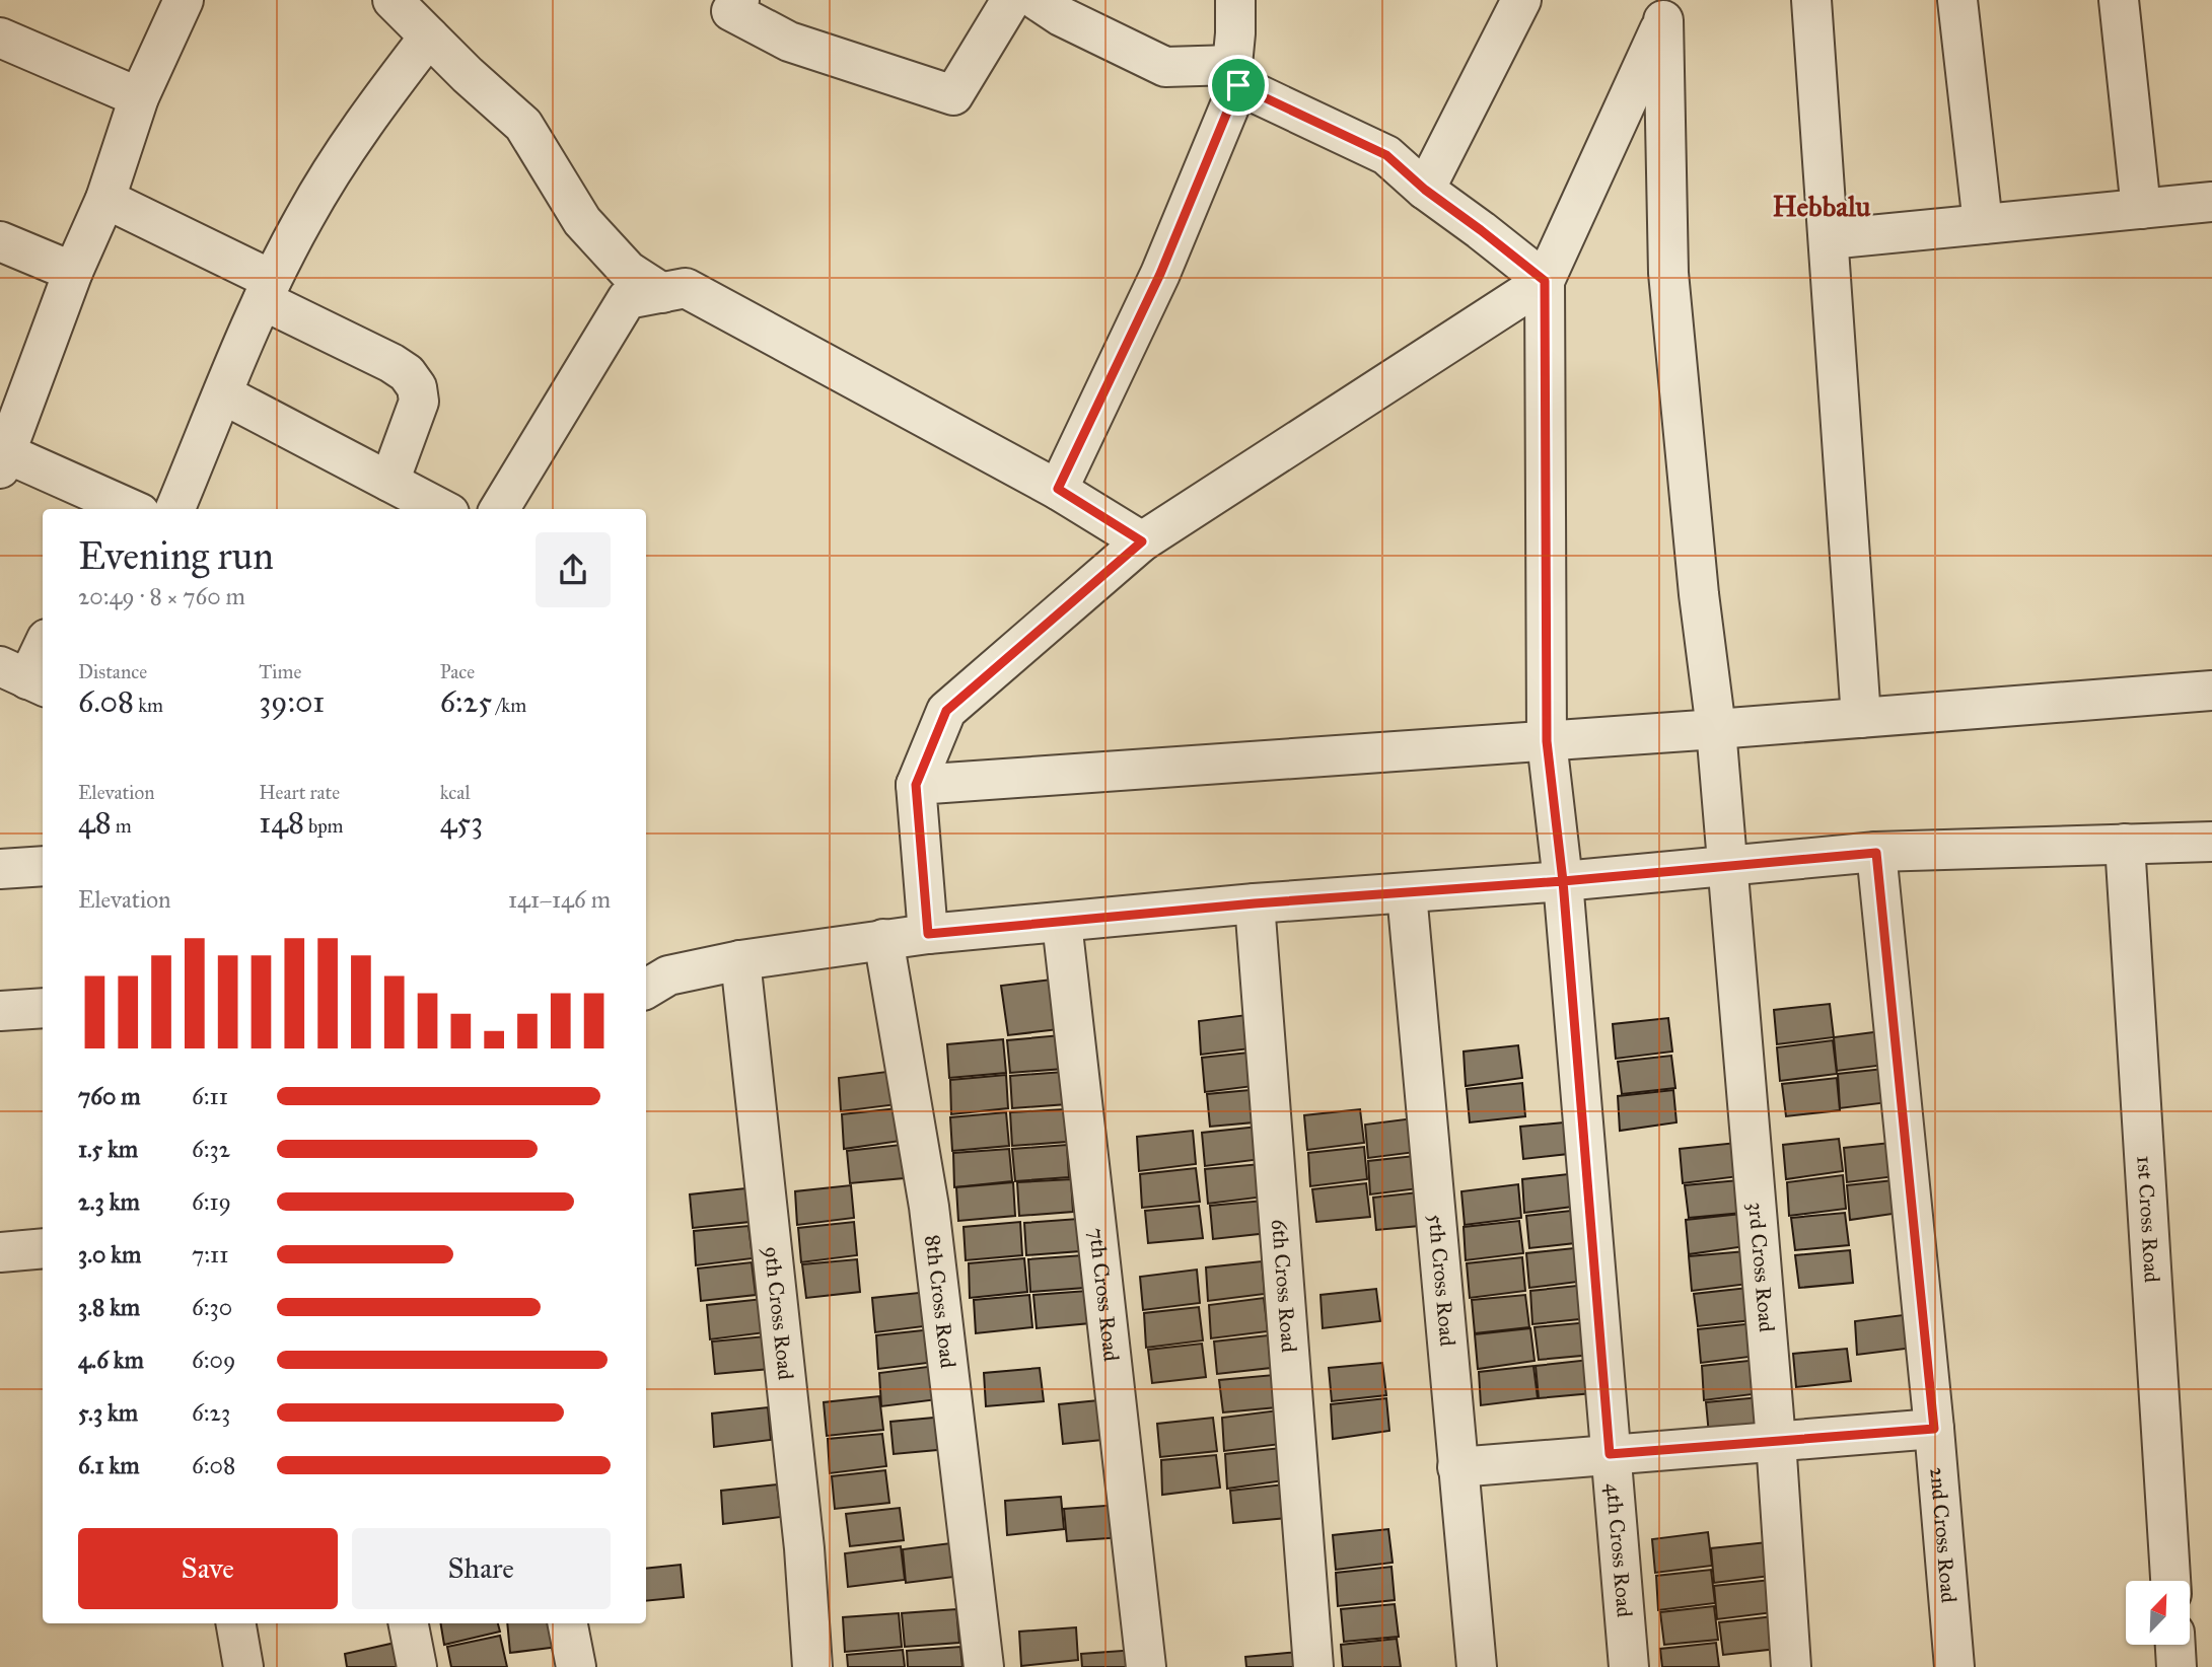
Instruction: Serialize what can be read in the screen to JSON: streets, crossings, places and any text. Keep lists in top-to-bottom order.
{
  "streets": {
    "street": [
      "1st Cross Road",
      "3rd Cross Road",
      "5th Cross Road",
      "6th Cross Road",
      "7th Cross Road",
      "8th Cross Road",
      "9th Cross Road",
      "2nd Cross Road",
      "4th Cross Road"
    ]
  },
  "districts": ["Hebbalu"],
  "north": "top right",
  "page": {
    "heading": ["Evening run", "20:49 · 8 × 760 m"],
    "stats": [
      ["Distance", "6.08 km"],
      ["Time", "39:01"],
      ["Pace", "6:25 /km"],
      ["Elevation", "48 m"],
      ["Heart rate", "148 bpm"],
      ["kcal", "453"]
    ],
    "chart": ["Elevation", "141–146 m"],
    "list": [
      {
        "name": "760 m",
        "note": "6:11"
      },
      {
        "name": "1.5 km",
        "note": "6:32"
      },
      {
        "name": "2.3 km",
        "note": "6:19"
      },
      {
        "name": "3.0 km",
        "note": "7:11"
      },
      {
        "name": "3.8 km",
        "note": "6:30"
      },
      {
        "name": "4.6 km",
        "note": "6:09"
      },
      {
        "name": "5.3 km",
        "note": "6:23"
      },
      {
        "name": "6.1 km",
        "note": "6:08"
      }
    ],
    "buttons": ["Save", "Share"]
  }
}
